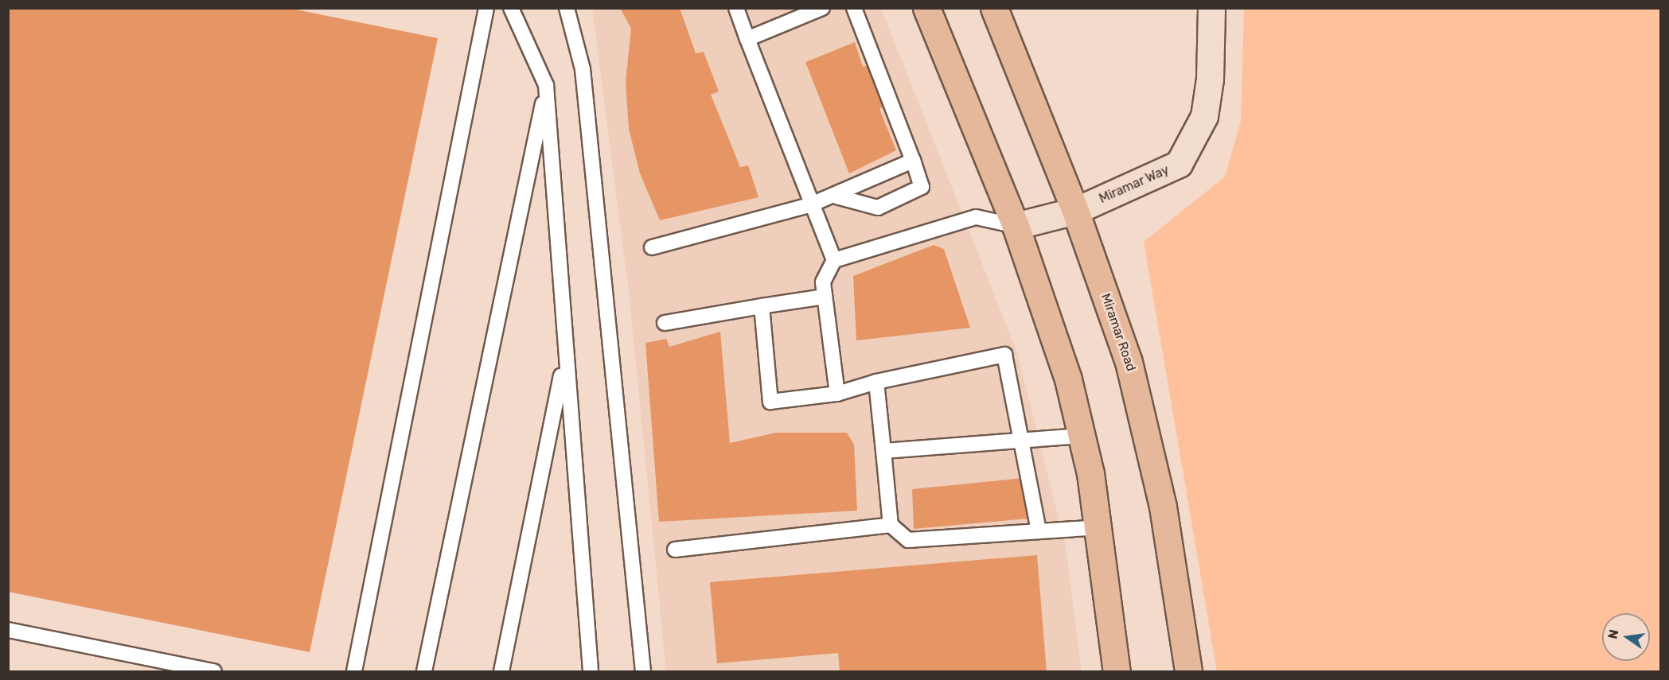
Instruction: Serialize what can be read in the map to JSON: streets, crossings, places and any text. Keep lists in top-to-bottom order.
{
  "streets": {
    "main road": ["Miramar Road"],
    "street": ["Miramar Way"]
  },
  "crossings": [
    ["Miramar Way", "Miramar Road"]
  ],
  "north": "left"
}
